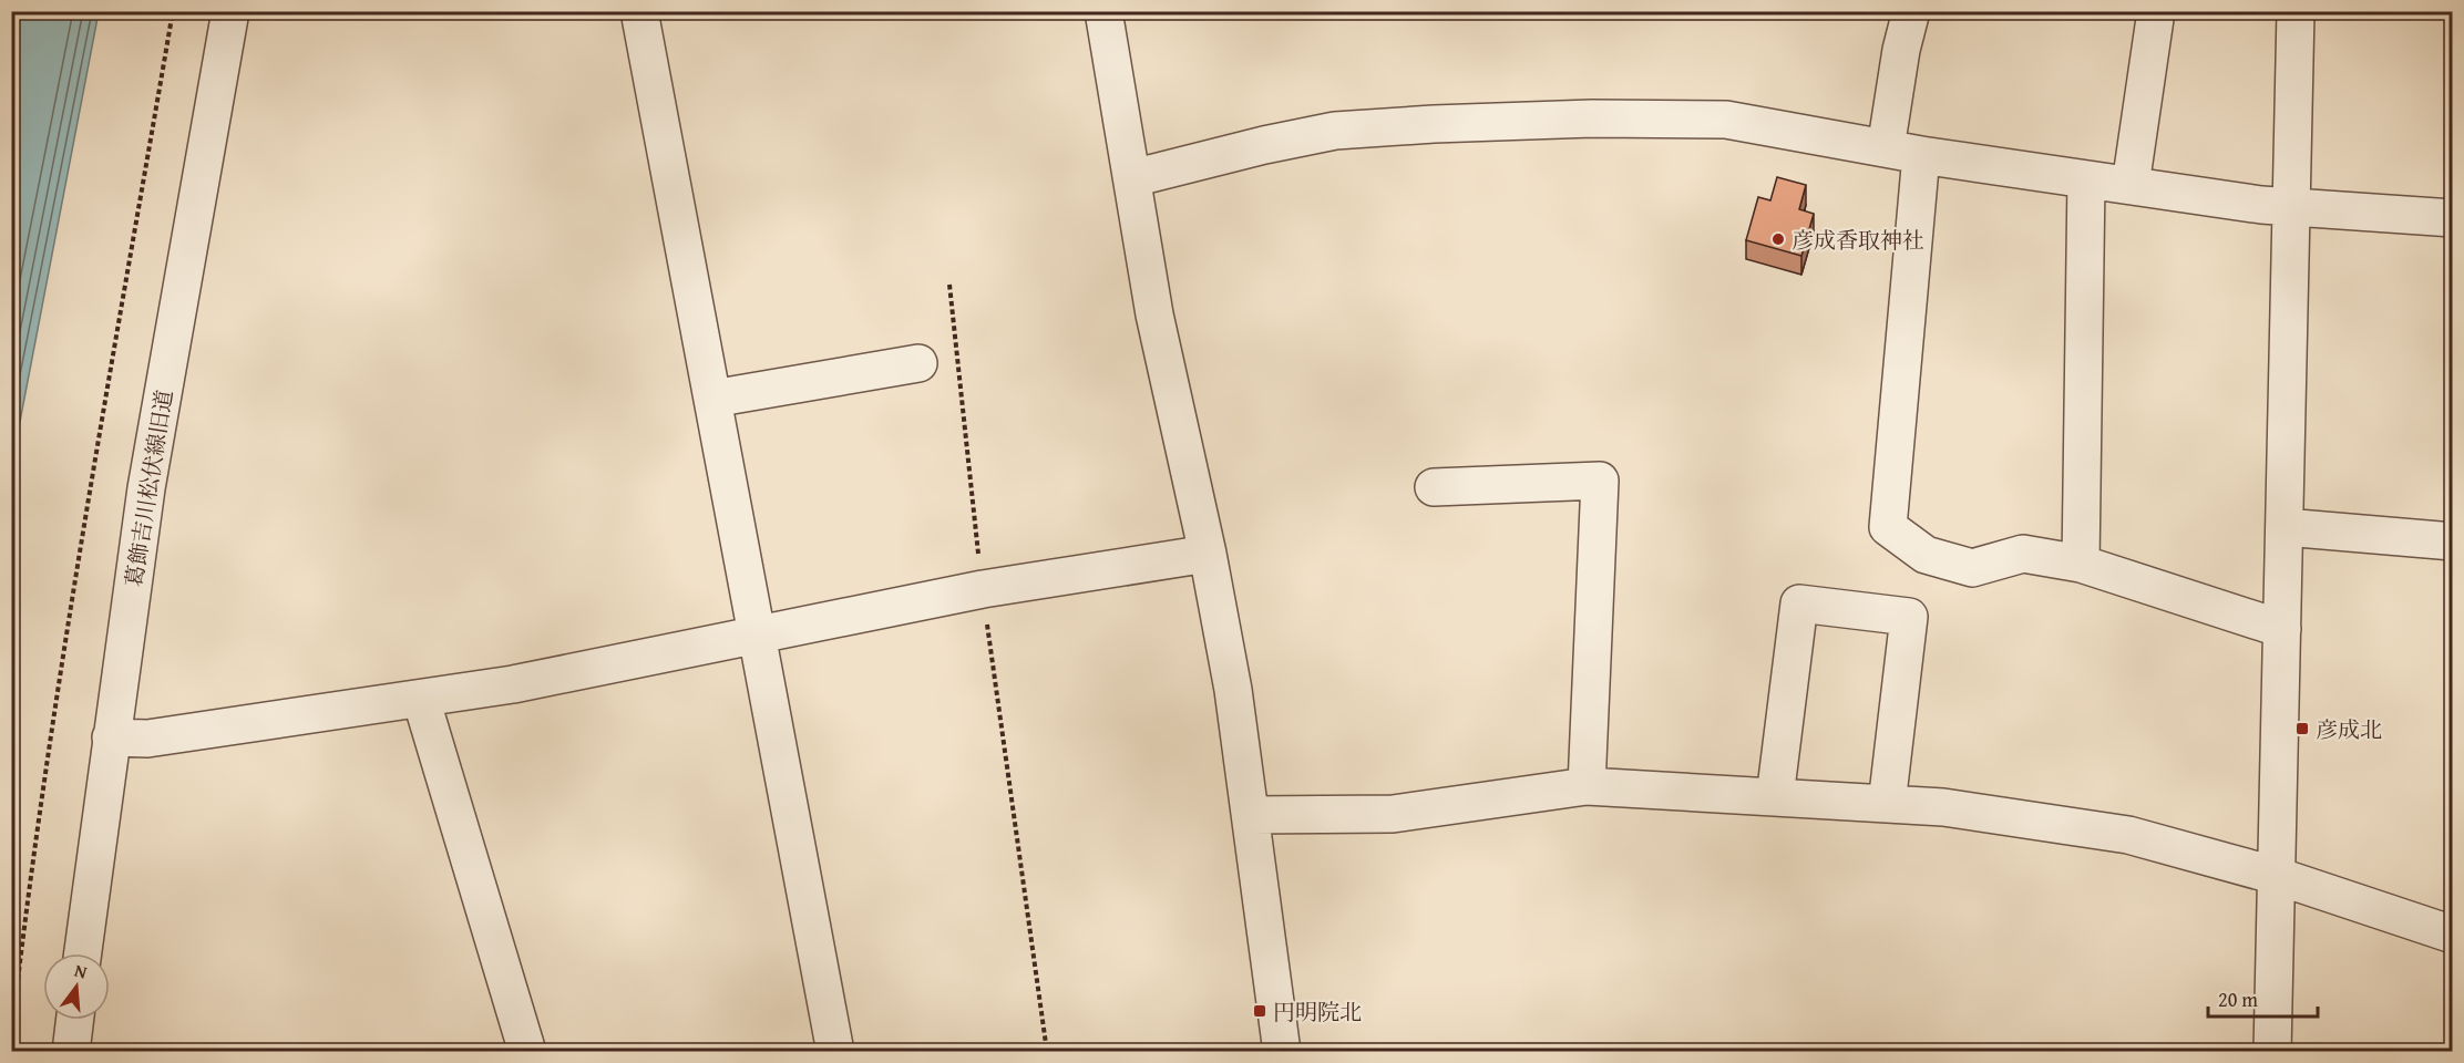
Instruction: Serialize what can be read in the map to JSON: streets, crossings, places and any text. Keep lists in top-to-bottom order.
{
  "streets": {
    "street": ["葛飾吉川松伏線旧道"]
  },
  "places": {
    "other": ["彦成香取神社"],
    "transit": ["彦成北", "円明院北"]
  },
  "scale_bar": "20 m",
  "north": "top"
}
